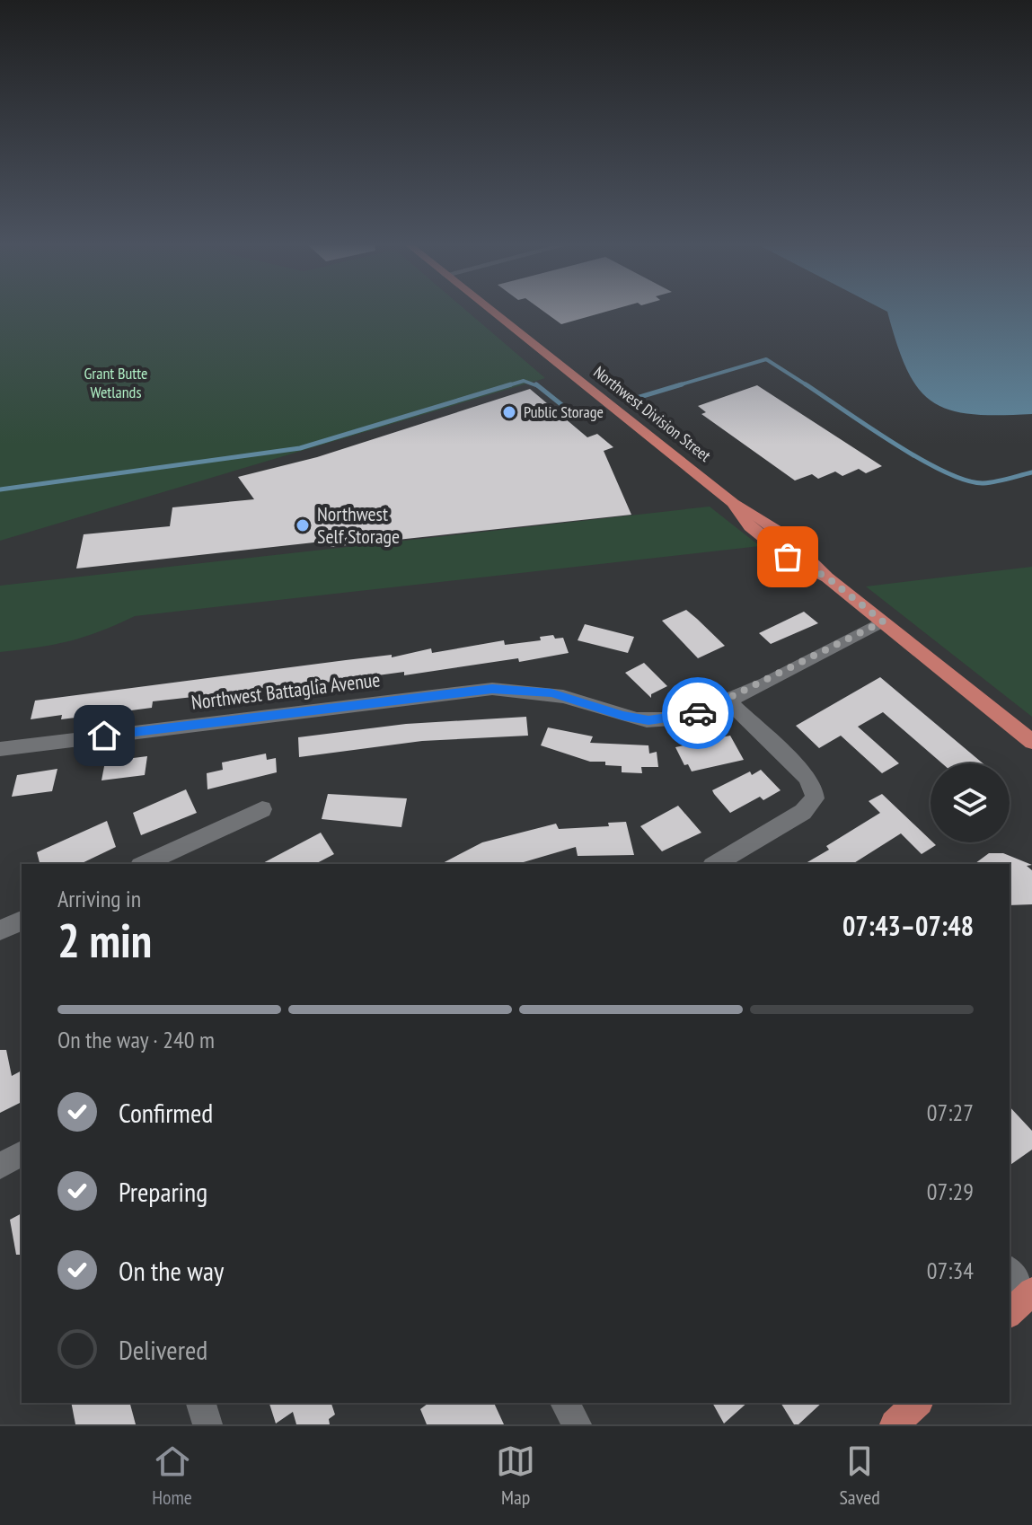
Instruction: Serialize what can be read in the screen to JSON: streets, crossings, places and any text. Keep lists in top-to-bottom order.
{
  "streets": {
    "main road": ["Northwest Division Street"],
    "street": ["Northwest Battaglia Avenue"]
  },
  "crossings": [
    ["Northwest Division Street", "Northwest Battaglia Avenue"]
  ],
  "parks": ["Grant Butte Wetlands"],
  "places": ["Public Storage", "Northwest Self Storage"],
  "page": {
    "heading": ["2 min", "Arriving in", "07:43–07:48"],
    "bar": "On the way · 240 m",
    "list": [
      ["Confirmed", "07:27"],
      ["Preparing", "07:29"],
      ["On the way", "07:34"],
      "Delivered"
    ],
    "tabs": ["Home", "Map", "Saved"]
  }
}
